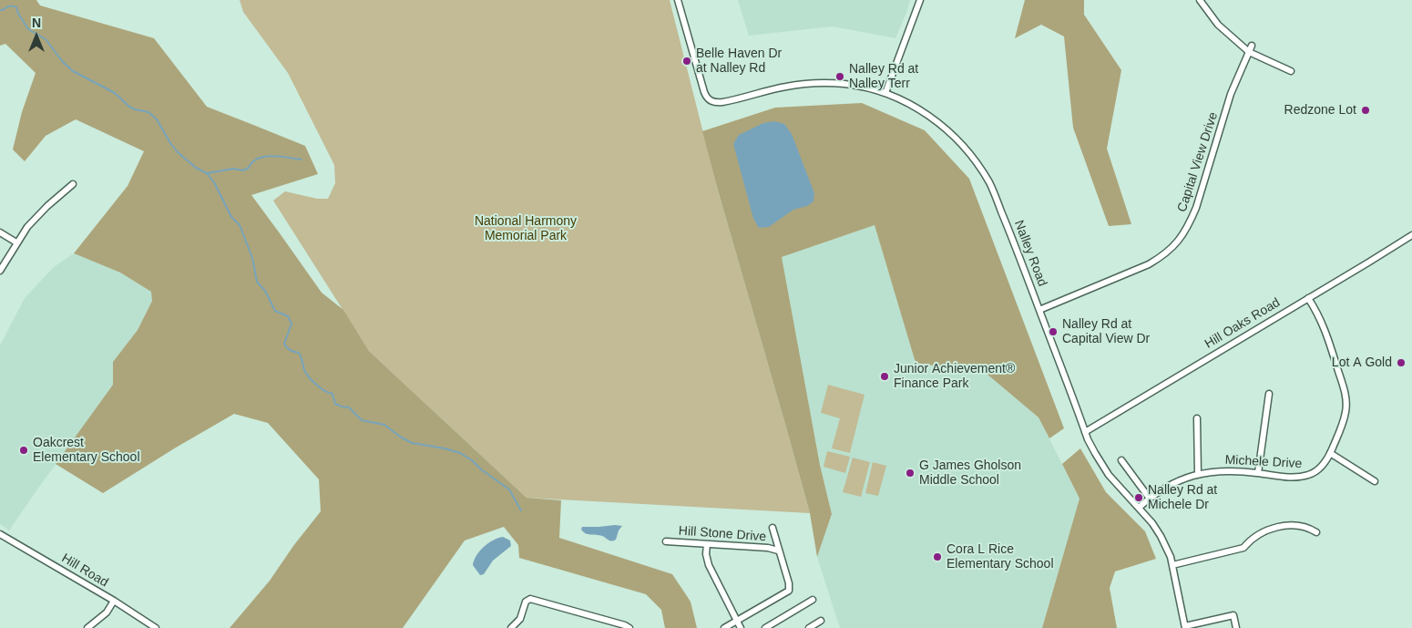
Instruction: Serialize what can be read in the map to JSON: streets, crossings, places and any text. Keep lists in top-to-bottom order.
{
  "streets": {
    "street": [
      "Capital View Drive",
      "Nalley Road",
      "Hill Oaks Road",
      "Michele Drive",
      "Hill Stone Drive",
      "Hill Road"
    ]
  },
  "crossings": [
    ["Capital View Drive", "Nalley Road"],
    ["Nalley Road", "Hill Oaks Road"],
    ["Nalley Road", "Michele Drive"],
    ["Hill Oaks Road", "Michele Drive"]
  ],
  "parks": ["National Harmony Memorial Park"],
  "places": [
    "Belle Haven Dr at Nalley Rd",
    "Nalley Rd at Nalley Terr",
    "Redzone Lot",
    "Nalley Rd at Capital View Dr",
    "Lot A Gold",
    "Junior Achievement® Finance Park",
    "Oakcrest Elementary School",
    "G James Gholson Middle School",
    "Nalley Rd at Michele Dr",
    "Cora L Rice Elementary School"
  ],
  "north": "top"
}
